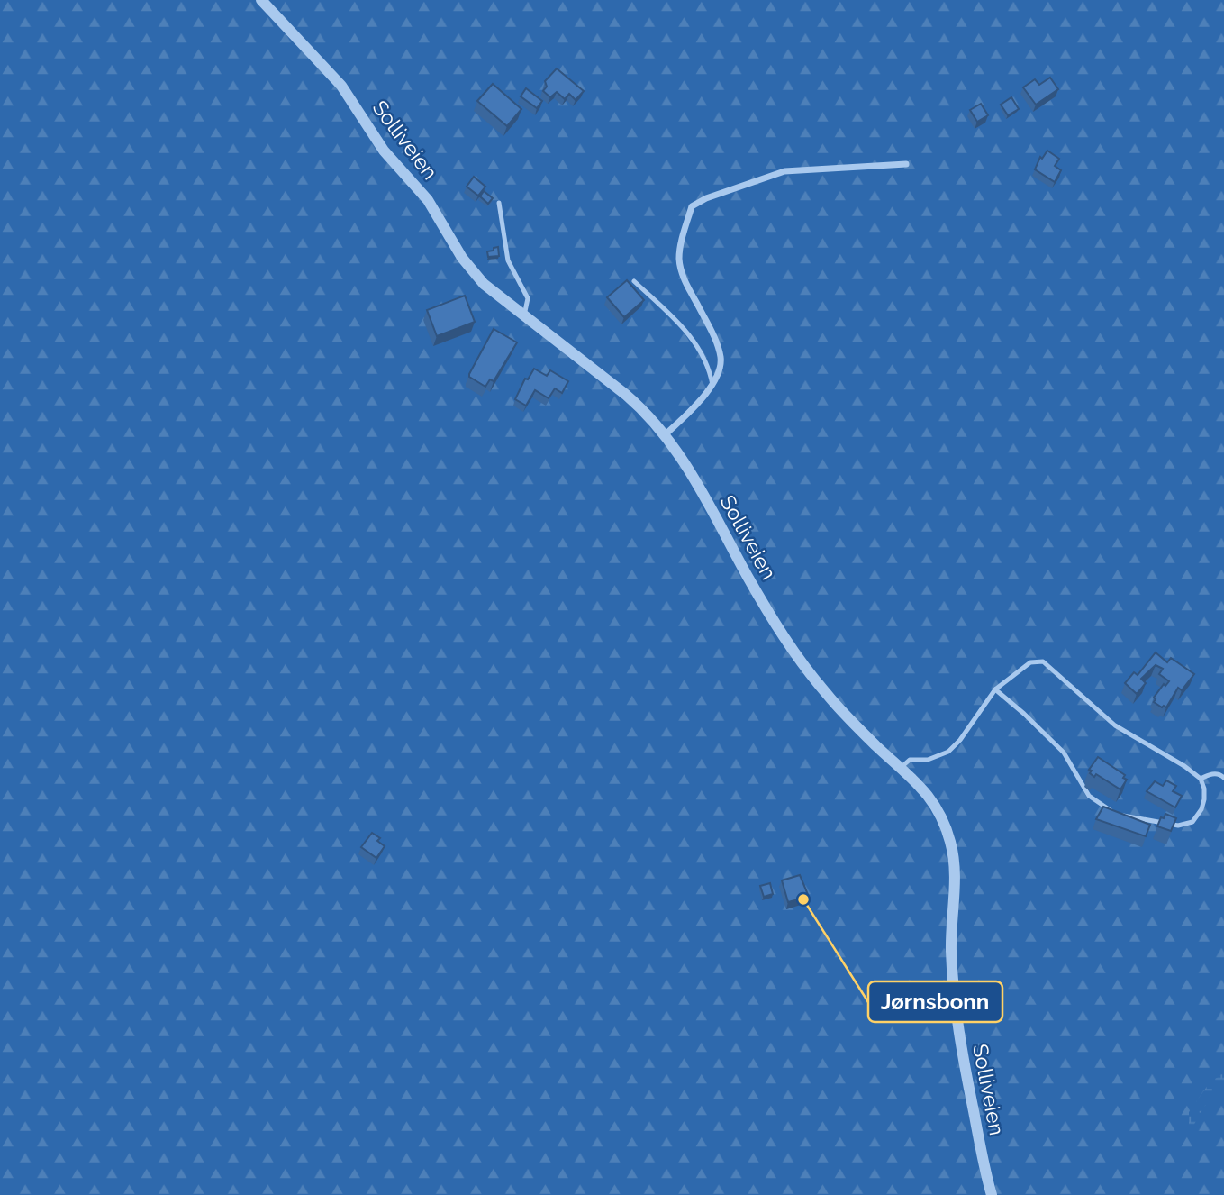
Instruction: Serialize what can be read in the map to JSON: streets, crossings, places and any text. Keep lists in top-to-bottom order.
{
  "streets": {
    "street": ["Solliveien"]
  },
  "places": ["Jørnsbonn"]
}
